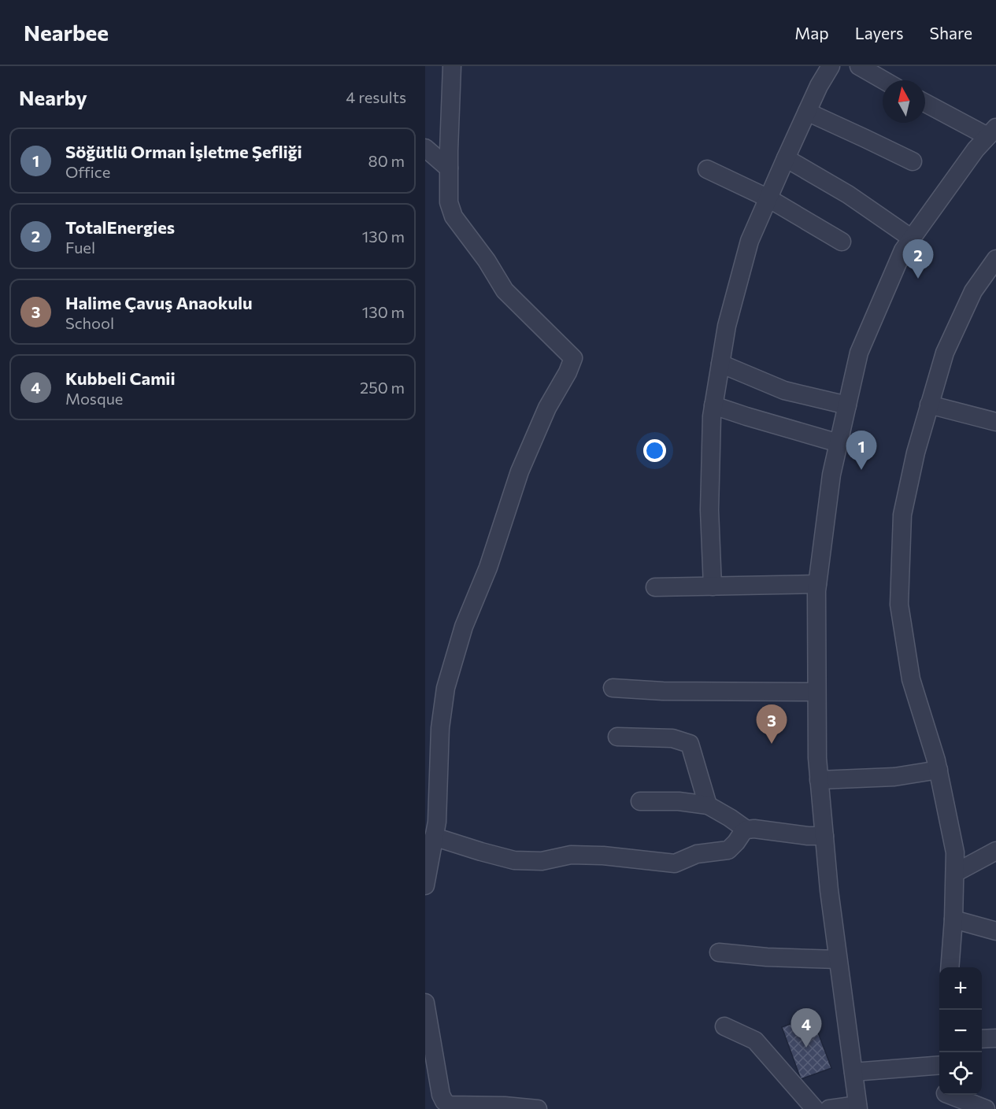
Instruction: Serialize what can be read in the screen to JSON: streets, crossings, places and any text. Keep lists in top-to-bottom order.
{
  "north": "top",
  "page": {
    "header": "Nearbee",
    "nav": ["Map", "Layers", "Share"],
    "heading": ["Nearby", "4 results"],
    "list": [
      {
        "mark": "1",
        "name": "Söğütlü Orman İşletme Şefliği",
        "note": "Office",
        "value": "80 m"
      },
      {
        "mark": "2",
        "name": "TotalEnergies",
        "note": "Fuel",
        "value": "130 m"
      },
      {
        "mark": "3",
        "name": "Halime Çavuş Anaokulu",
        "note": "School",
        "value": "130 m"
      },
      {
        "mark": "4",
        "name": "Kubbeli Camii",
        "note": "Mosque",
        "value": "250 m"
      }
    ],
    "pins": [
      "2",
      "1",
      "3",
      "4"
    ],
    "map_buttons": ["+", "−"]
  }
}
